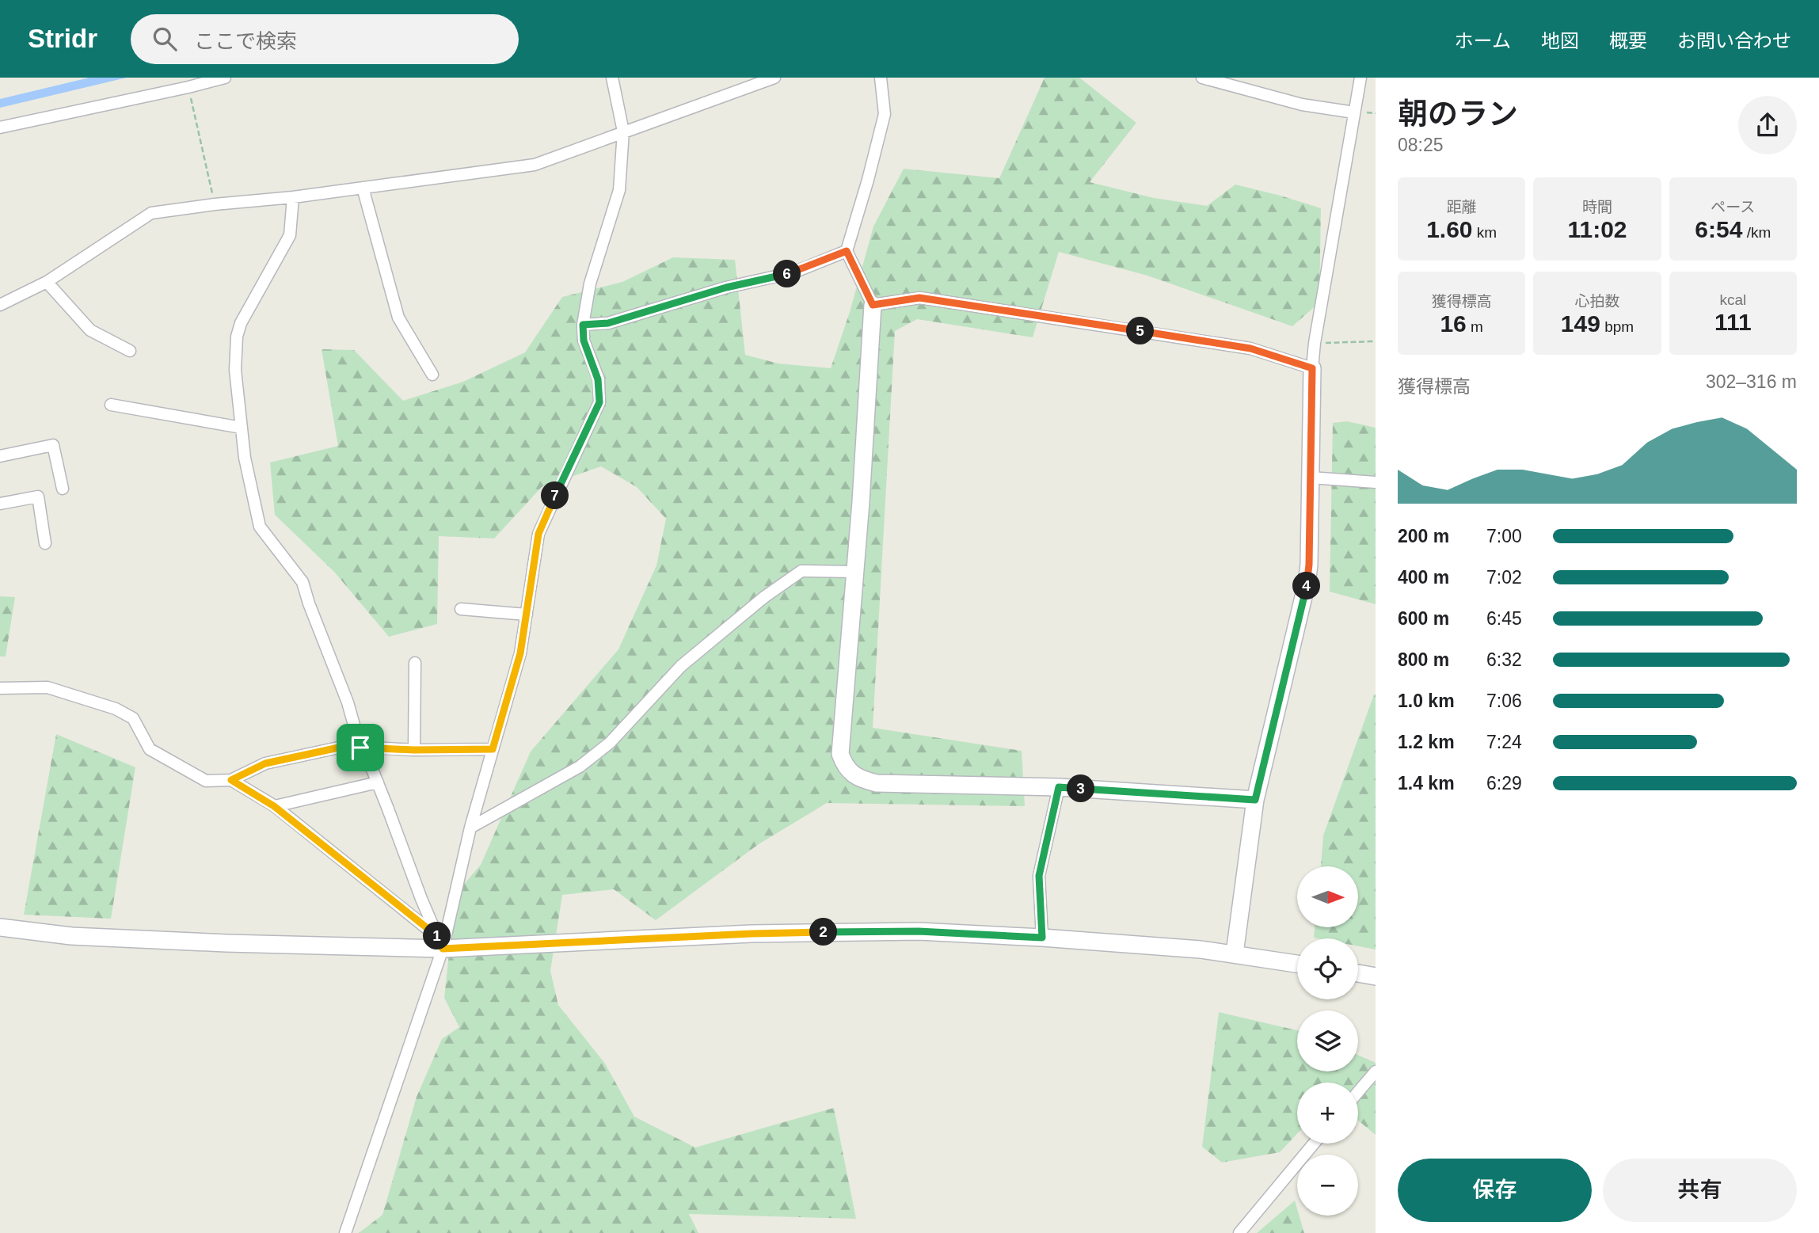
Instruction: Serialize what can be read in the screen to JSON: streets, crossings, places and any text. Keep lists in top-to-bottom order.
{
  "north": "right",
  "page": {
    "header": "Stridr",
    "search": "ここで検索",
    "nav": [
      "ホーム",
      "地図",
      "概要",
      "お問い合わせ"
    ],
    "heading": ["朝のラン", "08:25"],
    "stats": [
      ["距離", "1.60 km"],
      ["時間", "11:02"],
      ["ペース", "6:54 /km"],
      ["獲得標高", "16 m"],
      ["心拍数", "149 bpm"],
      ["kcal", "111"]
    ],
    "pins": [
      "6",
      "5",
      "7",
      "4",
      "3",
      "2",
      "1"
    ],
    "chart": ["獲得標高", "302–316 m"],
    "list": [
      {
        "name": "200 m",
        "note": "7:00"
      },
      {
        "name": "400 m",
        "note": "7:02"
      },
      {
        "name": "600 m",
        "note": "6:45"
      },
      {
        "name": "800 m",
        "note": "6:32"
      },
      {
        "name": "1.0 km",
        "note": "7:06"
      },
      {
        "name": "1.2 km",
        "note": "7:24"
      },
      {
        "name": "1.4 km",
        "note": "6:29"
      }
    ],
    "map_buttons": ["+", "−"],
    "buttons": ["保存", "共有"]
  }
}
